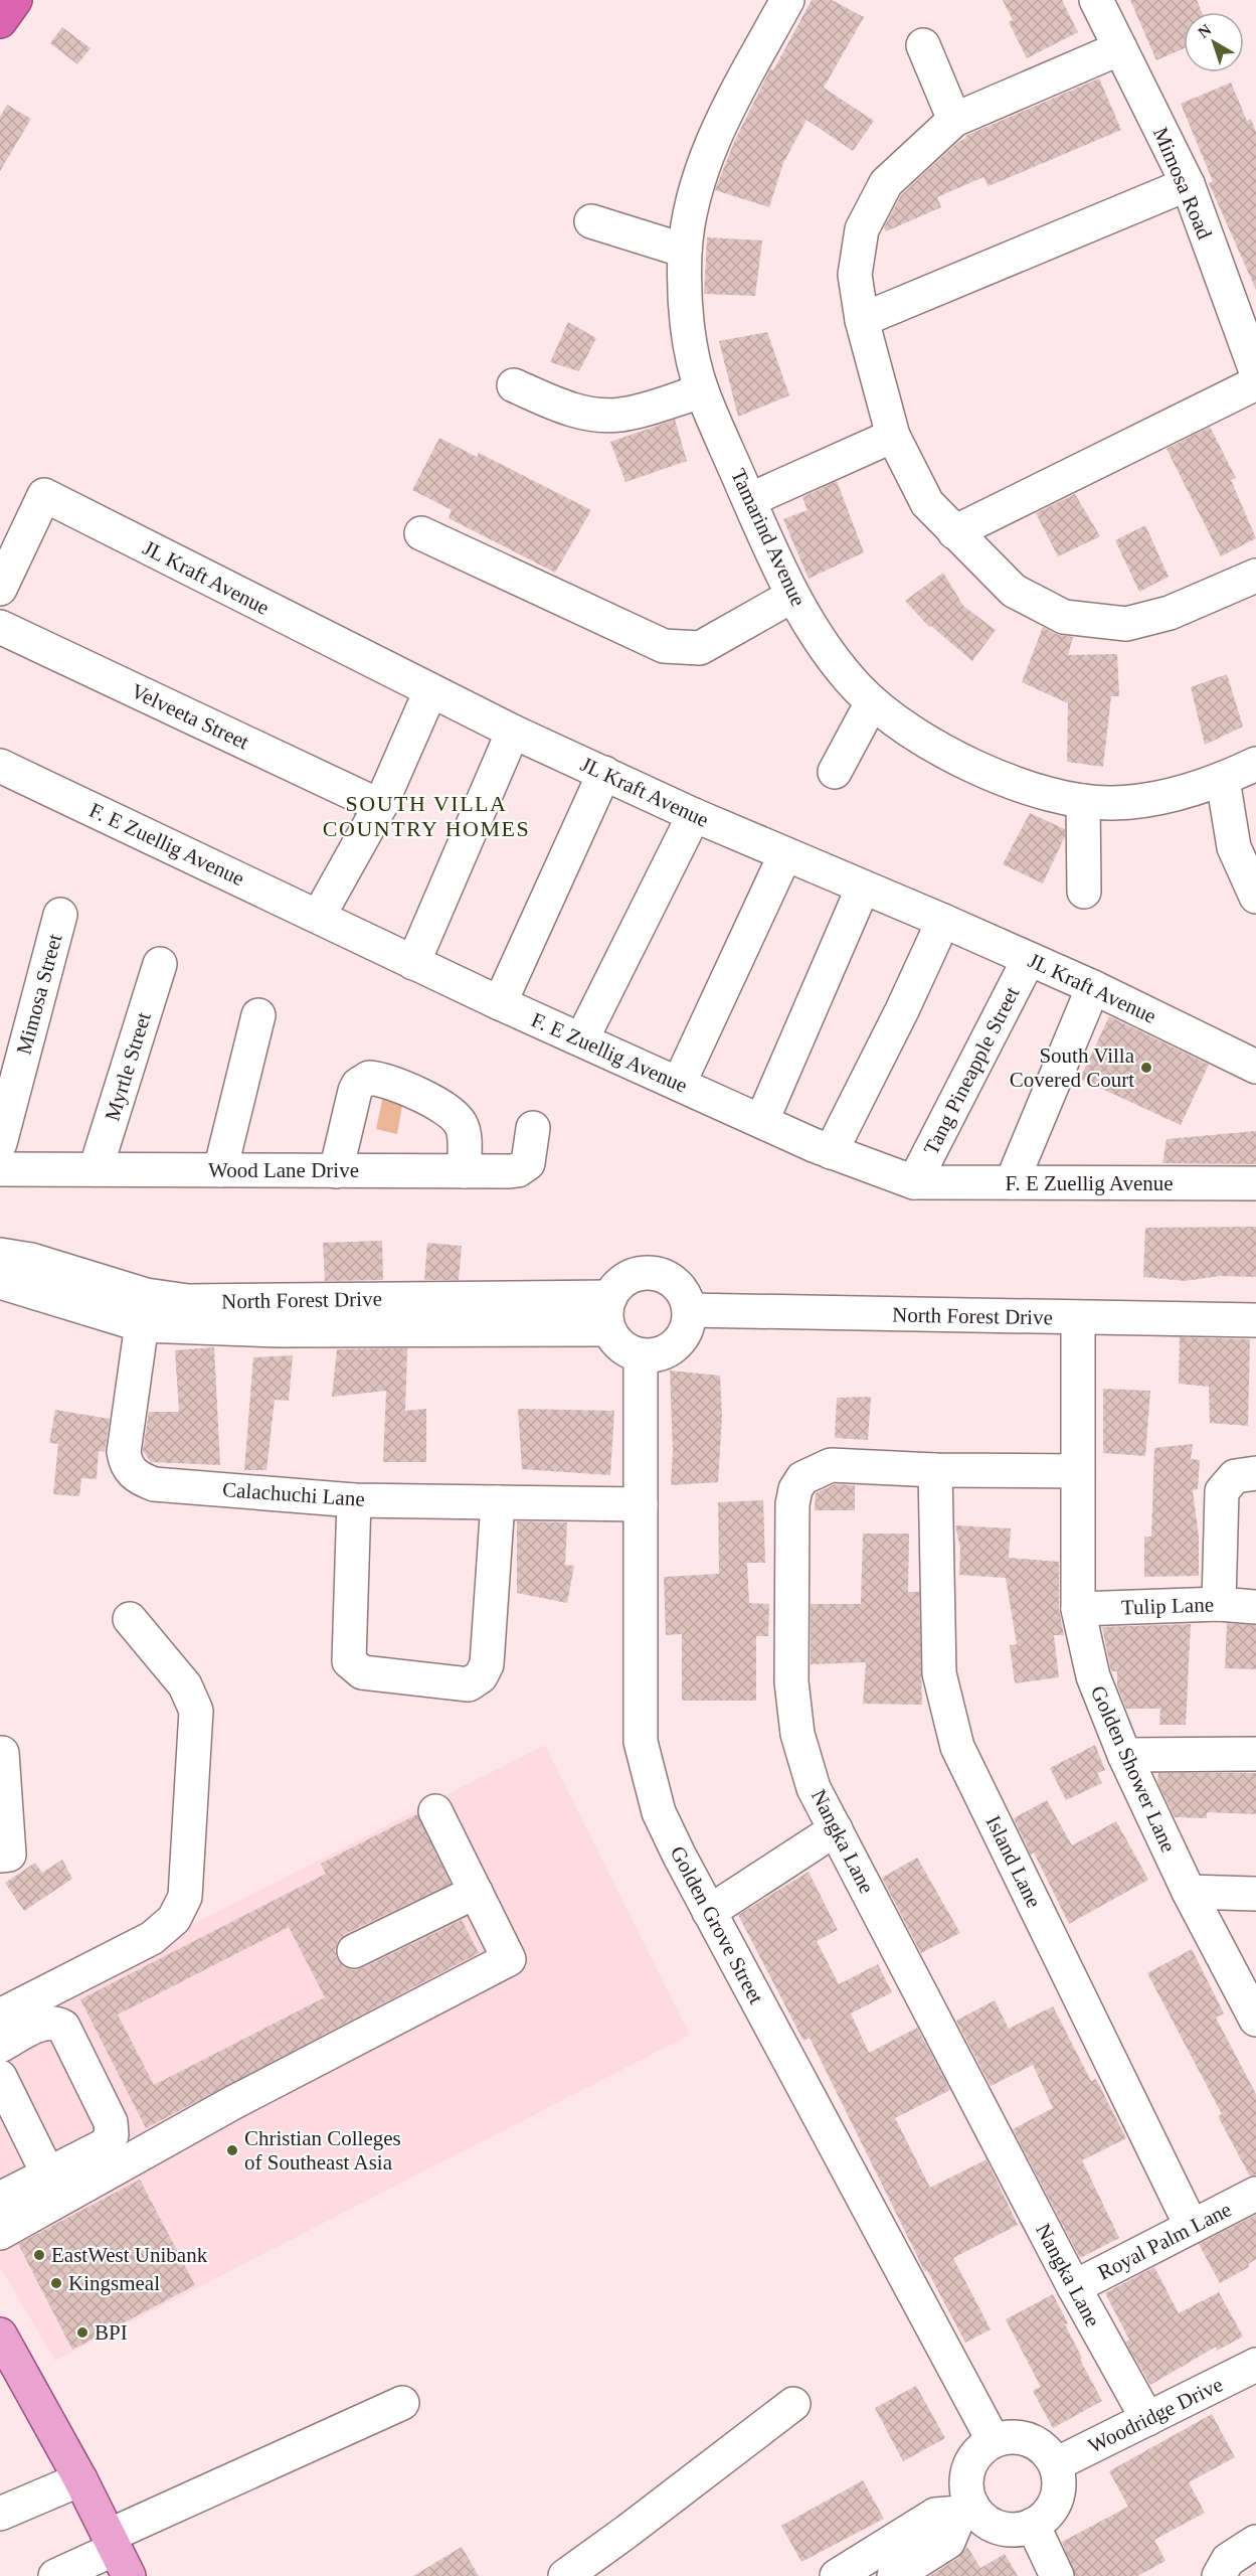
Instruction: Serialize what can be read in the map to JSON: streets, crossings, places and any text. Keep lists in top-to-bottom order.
{
  "streets": {
    "street": [
      "Mimosa Road",
      "Tamarind Avenue",
      "JL Kraft Avenue",
      "Velveeta Street",
      "F. E Zuellig Avenue",
      "Mimosa Street",
      "Myrtle Street",
      "Tang Pineapple Street",
      "Wood Lane Drive",
      "North Forest Drive",
      "Calachuchi Lane",
      "Tulip Lane",
      "Golden Shower Lane",
      "Nangka Lane",
      "Island Lane",
      "Golden Grove Street",
      "Royal Palm Lane",
      "Woodridge Drive"
    ]
  },
  "crossings": [
    ["JL Kraft Avenue", "Tang Pineapple Street"],
    ["F. E Zuellig Avenue", "Tang Pineapple Street"],
    ["Myrtle Street", "Wood Lane Drive"],
    ["North Forest Drive", "Calachuchi Lane"],
    ["North Forest Drive", "Golden Shower Lane"],
    ["North Forest Drive", "Golden Grove Street"],
    ["Calachuchi Lane", "Golden Grove Street"],
    ["Tulip Lane", "Golden Shower Lane"],
    ["Golden Shower Lane", "Nangka Lane"],
    ["Nangka Lane", "Island Lane"],
    ["Nangka Lane", "Royal Palm Lane"],
    ["Nangka Lane", "Woodridge Drive"],
    ["Island Lane", "Royal Palm Lane"],
    ["Golden Grove Street", "Woodridge Drive"]
  ],
  "districts": ["SOUTH VILLA COUNTRY HOMES"],
  "places": [
    "South Villa Covered Court",
    "Christian Colleges of Southeast Asia",
    "EastWest Unibank",
    "Kingsmeal",
    "BPI"
  ],
  "north": "top left"
}
